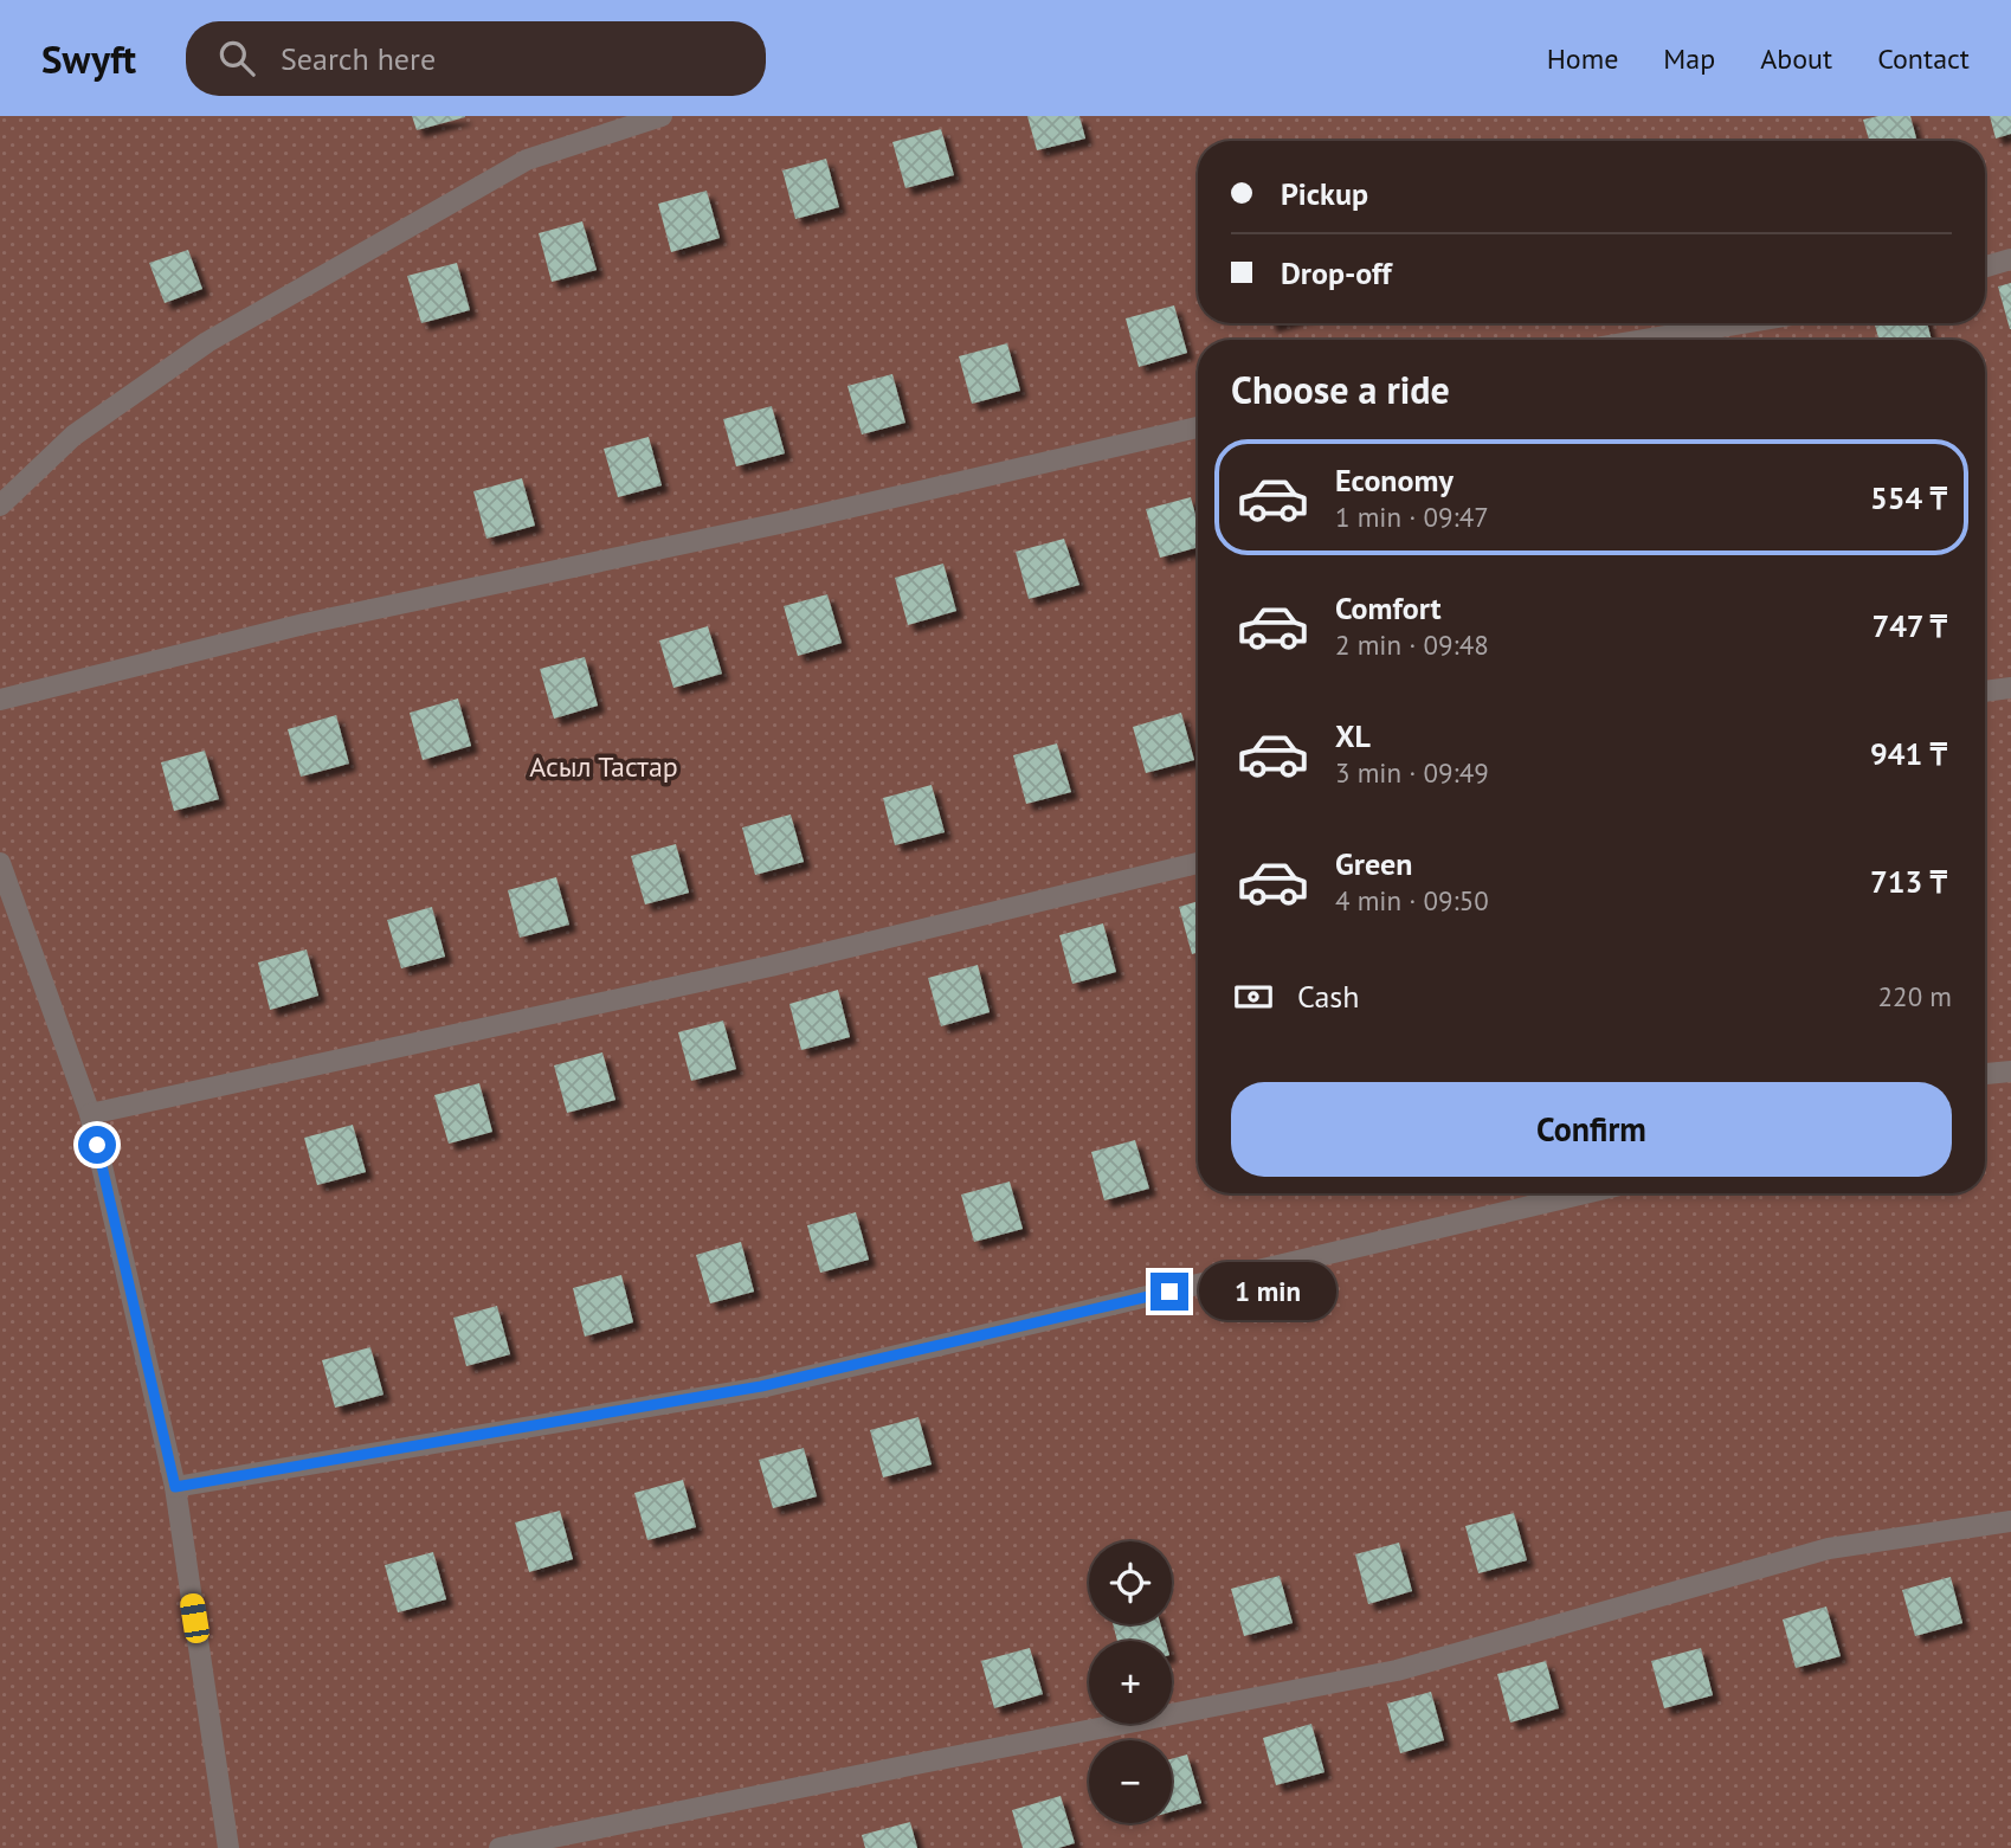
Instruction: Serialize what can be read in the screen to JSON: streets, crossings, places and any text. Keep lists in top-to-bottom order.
{
  "parks": ["Асыл Тастар"],
  "page": {
    "header": "Swyft",
    "search": "Search here",
    "nav": [
      "Home",
      "Map",
      "About",
      "Contact"
    ],
    "banner": ["Pickup", "Drop-off"],
    "heading": "Choose a ride",
    "list": [
      {
        "name": "Economy",
        "note": "1 min · 09:47",
        "value": "554 ₸"
      },
      {
        "name": "Comfort",
        "note": "2 min · 09:48",
        "value": "747 ₸"
      },
      {
        "name": "XL",
        "note": "3 min · 09:49",
        "value": "941 ₸"
      },
      {
        "name": "Green",
        "note": "4 min · 09:50",
        "value": "713 ₸"
      }
    ],
    "pay": ["Cash", "220 m"],
    "buttons": "Confirm",
    "bubble": "1 min",
    "map_buttons": ["+", "−"]
  }
}
